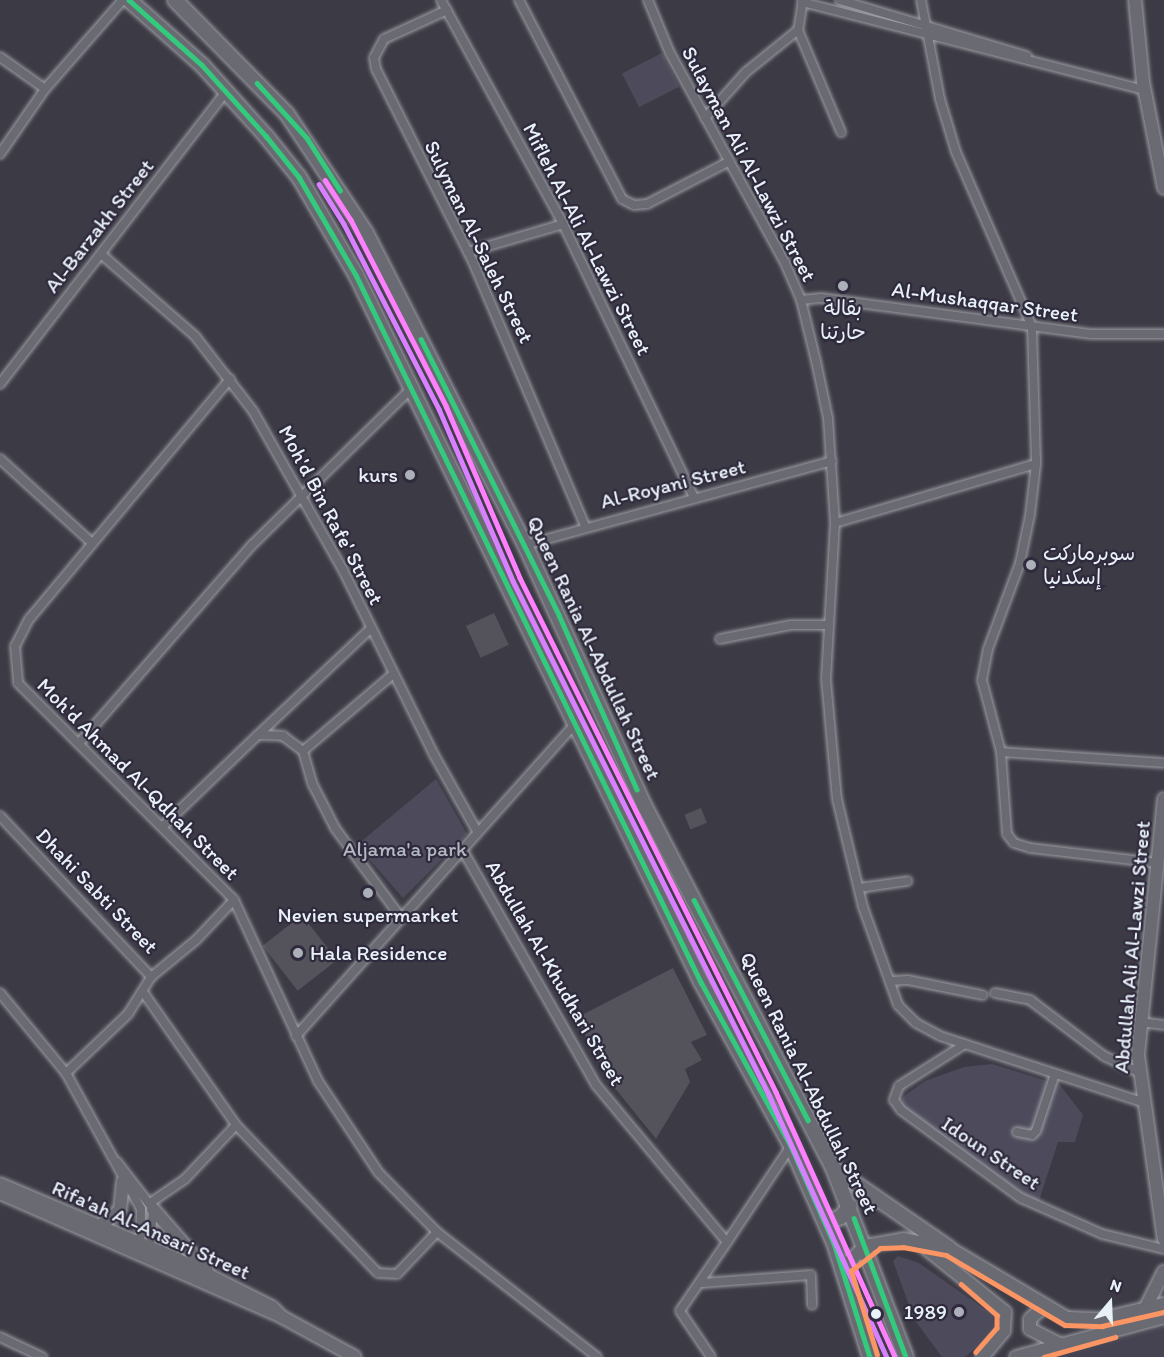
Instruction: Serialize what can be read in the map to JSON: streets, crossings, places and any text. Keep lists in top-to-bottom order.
{
  "streets": {
    "main road": ["Queen Rania Al-Abdullah Street"],
    "street": [
      "Sulayman Ali Al-Lawzi Street",
      "Al-Barzakh Street",
      "Mifleh Al-Ali Al-Lawzi Street",
      "Sulyman Al-Saleh Street",
      "Al-Mushaqqar Street",
      "Al-Royani Street",
      "Moh'd Bin Rafe' Street",
      "Moh'd Ahmad Al-Qdhah Street",
      "Dhahi Sabti Street",
      "Abdullah Ali Al-Lawzi Street",
      "Abdullah Al-Khudhari Street",
      "Idoun Street",
      "Rifa'ah Al-Ansari Street"
    ]
  },
  "crossings": [
    ["Sulayman Ali Al-Lawzi Street", "Al-Mushaqqar Street"],
    ["Sulayman Ali Al-Lawzi Street", "Al-Royani Street"],
    ["Sulayman Ali Al-Lawzi Street", "Abdullah Ali Al-Lawzi Street"],
    ["Sulayman Ali Al-Lawzi Street", "Idoun Street"],
    ["Al-Barzakh Street", "Moh'd Bin Rafe' Street"],
    ["Mifleh Al-Ali Al-Lawzi Street", "Sulyman Al-Saleh Street"],
    ["Mifleh Al-Ali Al-Lawzi Street", "Al-Royani Street"],
    ["Sulyman Al-Saleh Street", "Al-Royani Street"],
    ["Al-Royani Street", "Queen Rania Al-Abdullah Street"],
    ["Moh'd Bin Rafe' Street", "Moh'd Ahmad Al-Qdhah Street"]
  ],
  "parks": ["Aljama'a park"],
  "places": [
    "بقالة حارتنا",
    "kurs",
    "سوبرماركت إسكدنيا",
    "Nevien supermarket",
    "Hala Residence",
    "1989"
  ],
  "north": "top"
}
